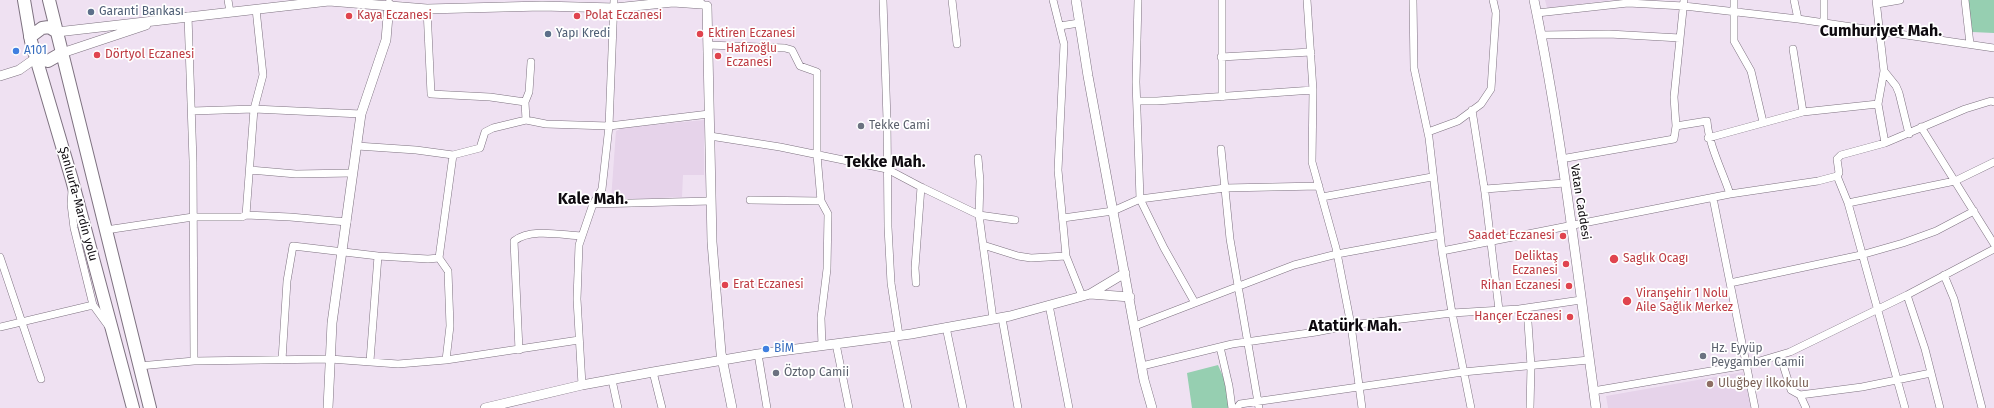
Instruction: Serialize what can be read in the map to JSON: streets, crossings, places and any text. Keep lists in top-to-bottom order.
{
  "streets": {
    "highway": ["Şanlıurfa-Mardin yolu"],
    "street": ["Vatan Caddesi"]
  },
  "districts": [
    "Cumhuriyet Mah.",
    "Tekke Mah.",
    "Kale Mah.",
    "Atatürk Mah."
  ],
  "places": [
    "Garanti Bankası",
    "Kaya Eczanesi",
    "Polat Eczanesi",
    "Yapı Kredi",
    "Ektiren Eczanesi",
    "A101",
    "Dörtyol Eczanesi",
    "Hafızoğlu Eczanesi",
    "Tekke Cami",
    "Saadet Eczanesi",
    "Saglık Ocagı",
    "Deliktaş Eczanesi",
    "Erat Eczanesi",
    "Rihan Eczanesi",
    "Viranşehir 1 Nolu Aile Sağlık Merkez",
    "Hançer Eczanesi",
    "BİM",
    "Hz. Eyyüp Peygamber Camii",
    "Öztop Camii",
    "Uluğbey İlkokulu"
  ]
}
